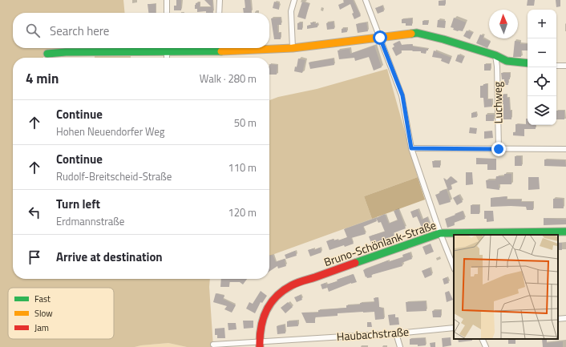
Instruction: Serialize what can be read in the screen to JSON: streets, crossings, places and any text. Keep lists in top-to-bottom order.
{
  "streets": {
    "street": ["Luchweg", "Bruno-Schönlank-Straße", "Haubachstraße"]
  },
  "crossings": [
    ["Bruno-Schönlank-Straße", "Haubachstraße"]
  ],
  "legend": ["Fast", "Slow", "Jam"],
  "north": "top",
  "page": {
    "map_buttons": ["+", "−"],
    "search": "Search here",
    "heading": ["4 min", "Walk · 280 m"],
    "list": [
      ["Continue", "Hohen Neuendorfer Weg", "50 m"],
      ["Continue", "Rudolf-Breitscheid-Straße", "110 m"],
      ["Turn left", "Erdmannstraße", "120 m"],
      "Arrive at destination"
    ]
  }
}
